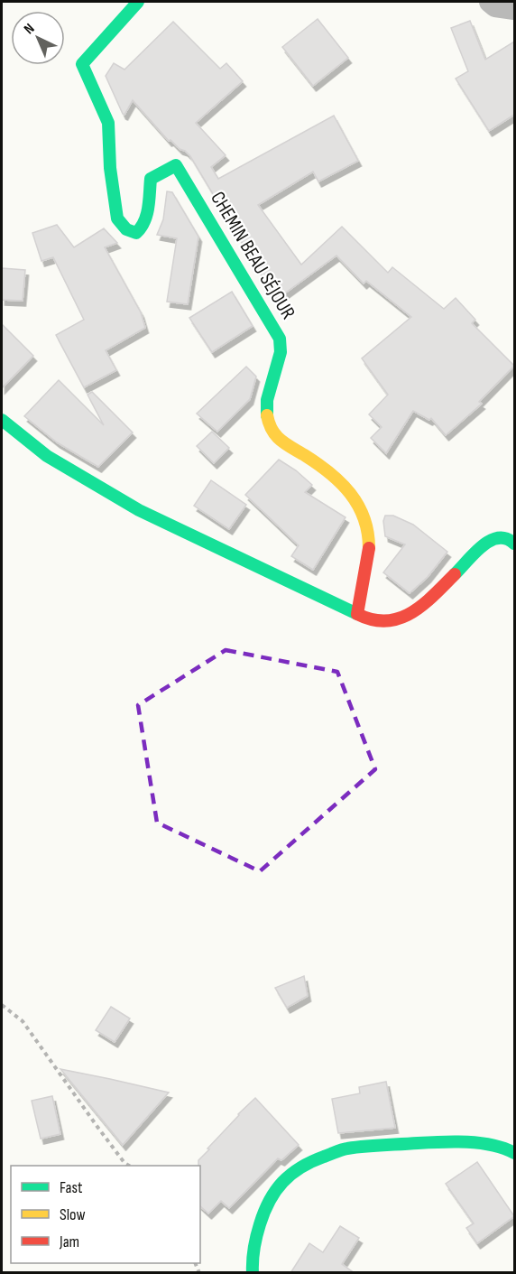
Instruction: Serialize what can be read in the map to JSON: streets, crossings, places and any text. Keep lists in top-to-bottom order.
{
  "streets": {
    "street": ["CHEMIN BEAU SÉJOUR"]
  },
  "legend": ["Fast", "Slow", "Jam"],
  "north": "top left"
}
